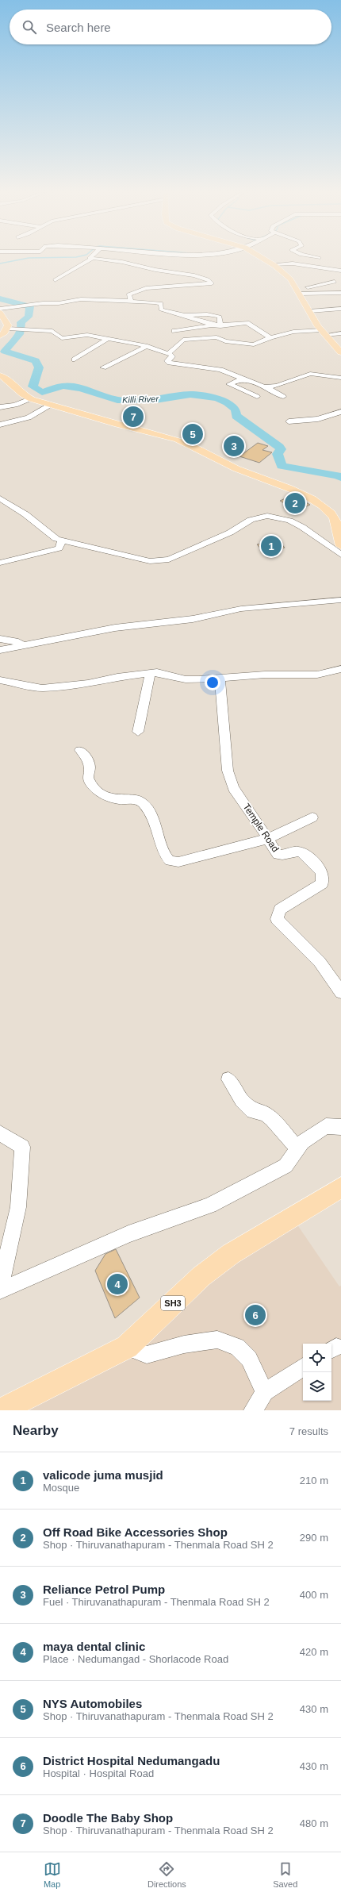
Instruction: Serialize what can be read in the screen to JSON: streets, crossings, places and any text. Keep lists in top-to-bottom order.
{
  "streets": {
    "main road": ["SH3"],
    "street": ["Temple Road"]
  },
  "water": ["Killi River"],
  "page": {
    "search": "Search here",
    "pins": [
      "7",
      "5",
      "3",
      "2",
      "1",
      "4",
      "6"
    ],
    "heading": ["Nearby", "7 results"],
    "list": [
      {
        "mark": "1",
        "name": "valicode juma musjid",
        "note": "Mosque",
        "value": "210 m"
      },
      {
        "mark": "2",
        "name": "Off Road Bike Accessories Shop",
        "note": "Shop · Thiruvanathapuram - Thenmala Road SH 2",
        "value": "290 m"
      },
      {
        "mark": "3",
        "name": "Reliance Petrol Pump",
        "note": "Fuel · Thiruvanathapuram - Thenmala Road SH 2",
        "value": "400 m"
      },
      {
        "mark": "4",
        "name": "maya dental clinic",
        "note": "Place · Nedumangad - Shorlacode Road",
        "value": "420 m"
      },
      {
        "mark": "5",
        "name": "NYS Automobiles",
        "note": "Shop · Thiruvanathapuram - Thenmala Road SH 2",
        "value": "430 m"
      },
      {
        "mark": "6",
        "name": "District Hospital Nedumangadu",
        "note": "Hospital · Hospital Road",
        "value": "430 m"
      },
      {
        "mark": "7",
        "name": "Doodle The Baby Shop",
        "note": "Shop · Thiruvanathapuram - Thenmala Road SH 2",
        "value": "480 m"
      }
    ],
    "nav": ["Map", "Directions", "Saved"]
  }
}
